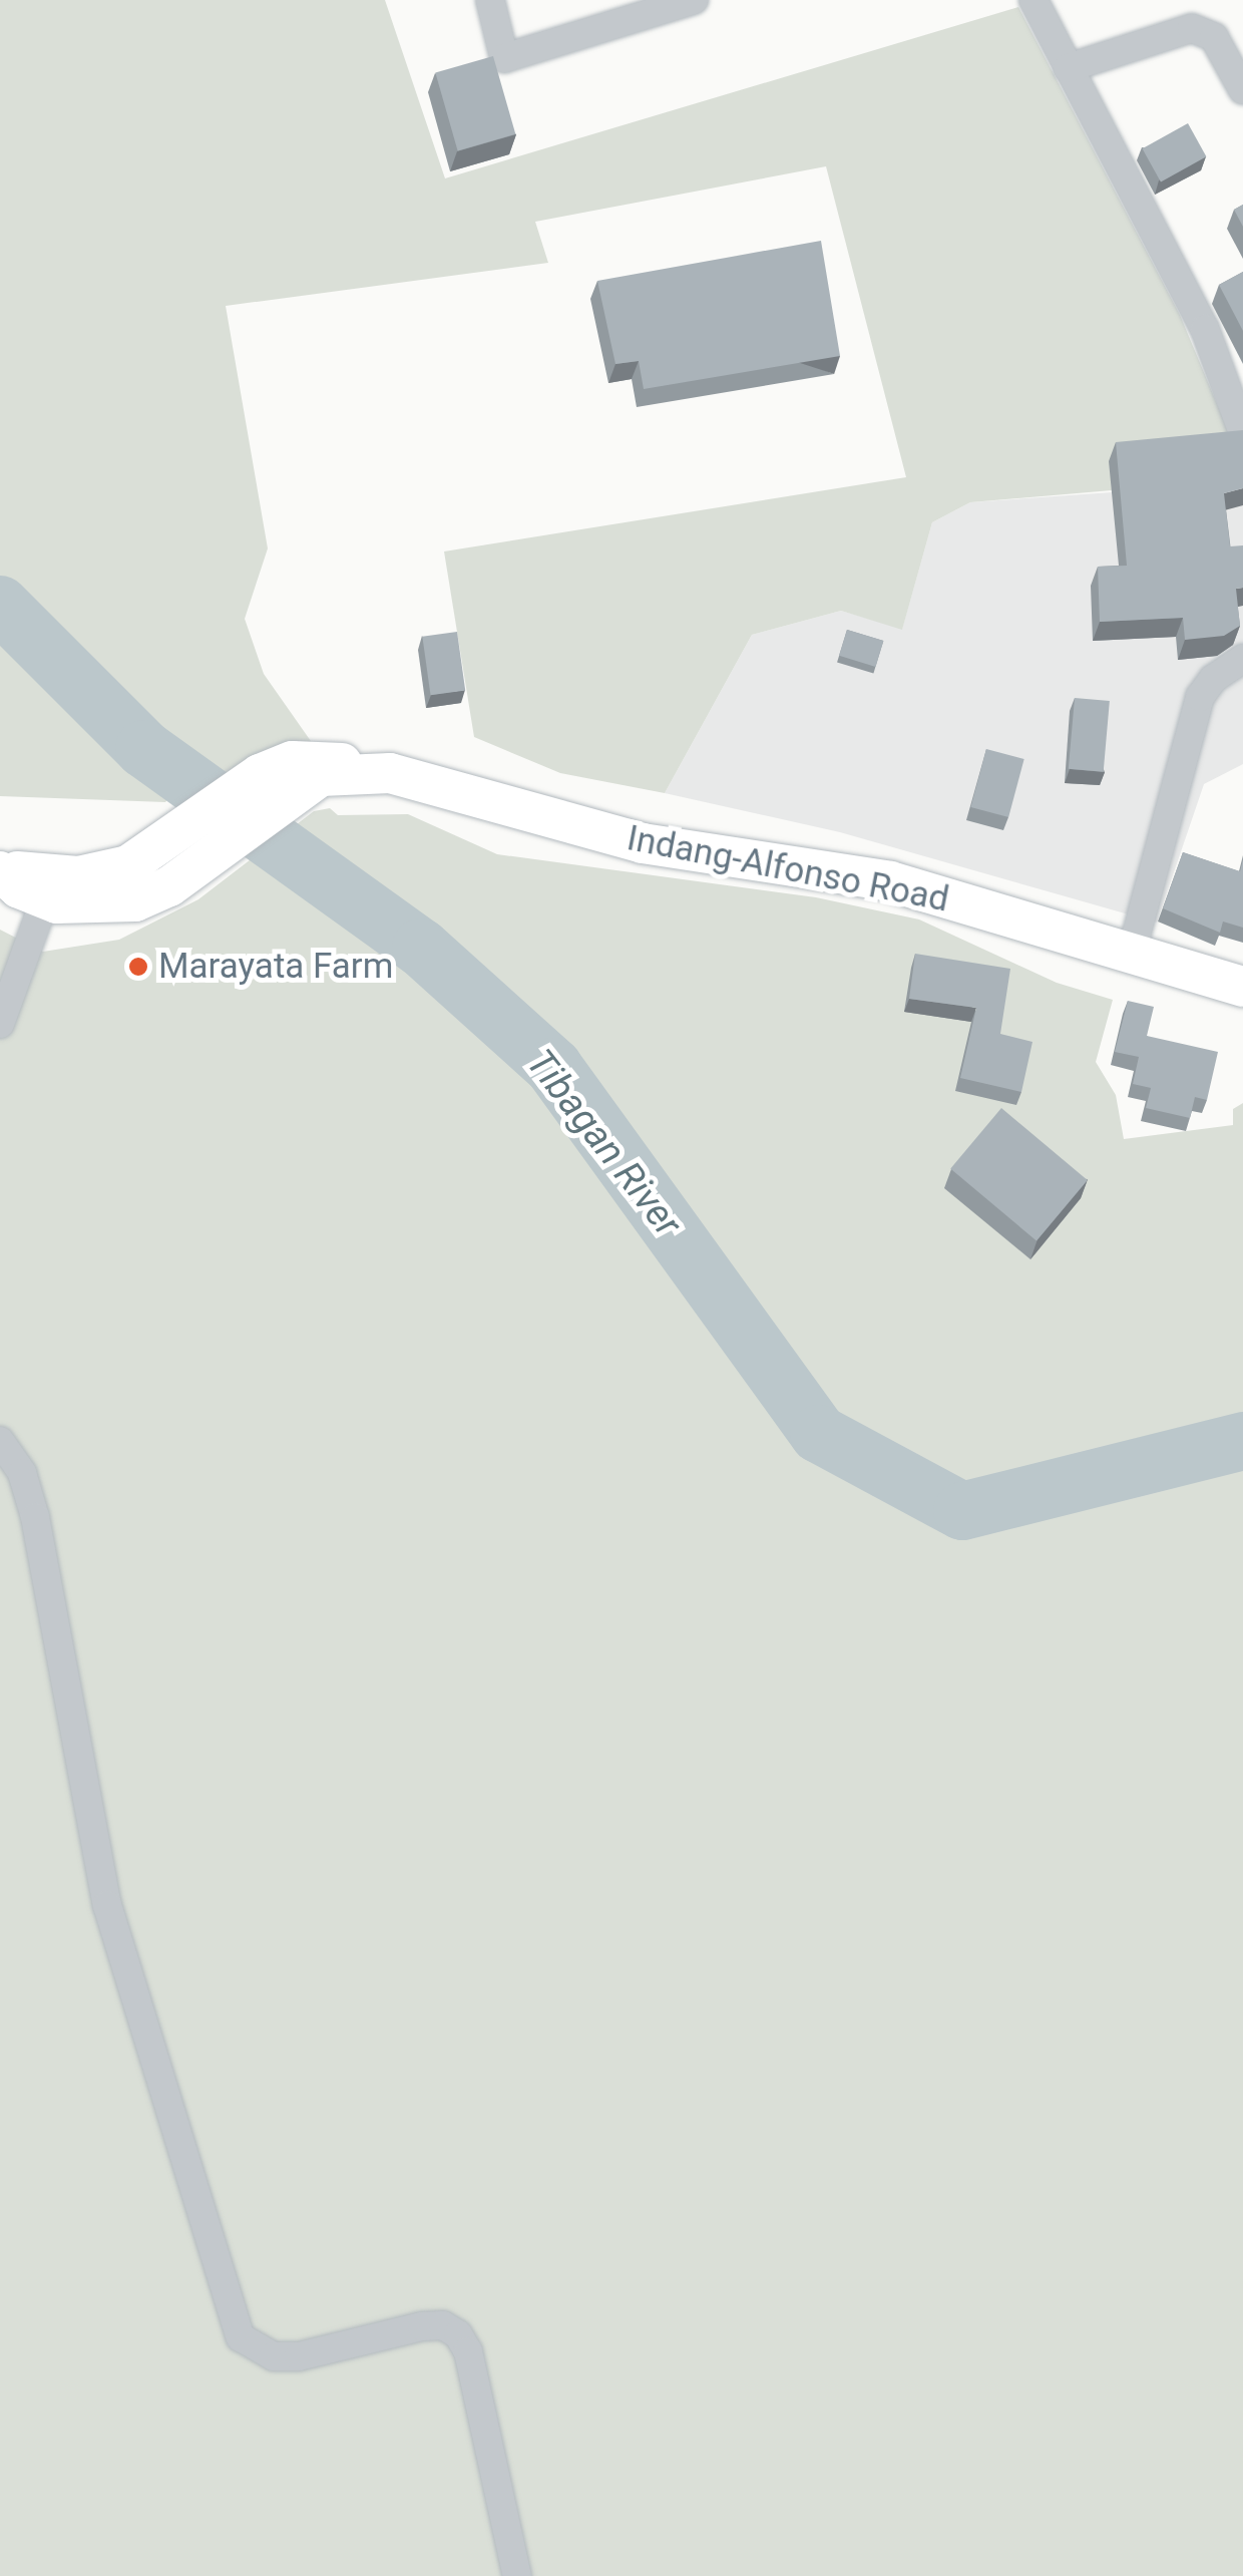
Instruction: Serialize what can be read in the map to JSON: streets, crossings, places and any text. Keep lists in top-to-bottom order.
{
  "streets": {
    "main road": ["Indang-Alfonso Road"]
  },
  "water": ["Tibagan River"],
  "places": ["Marayata Farm"]
}
